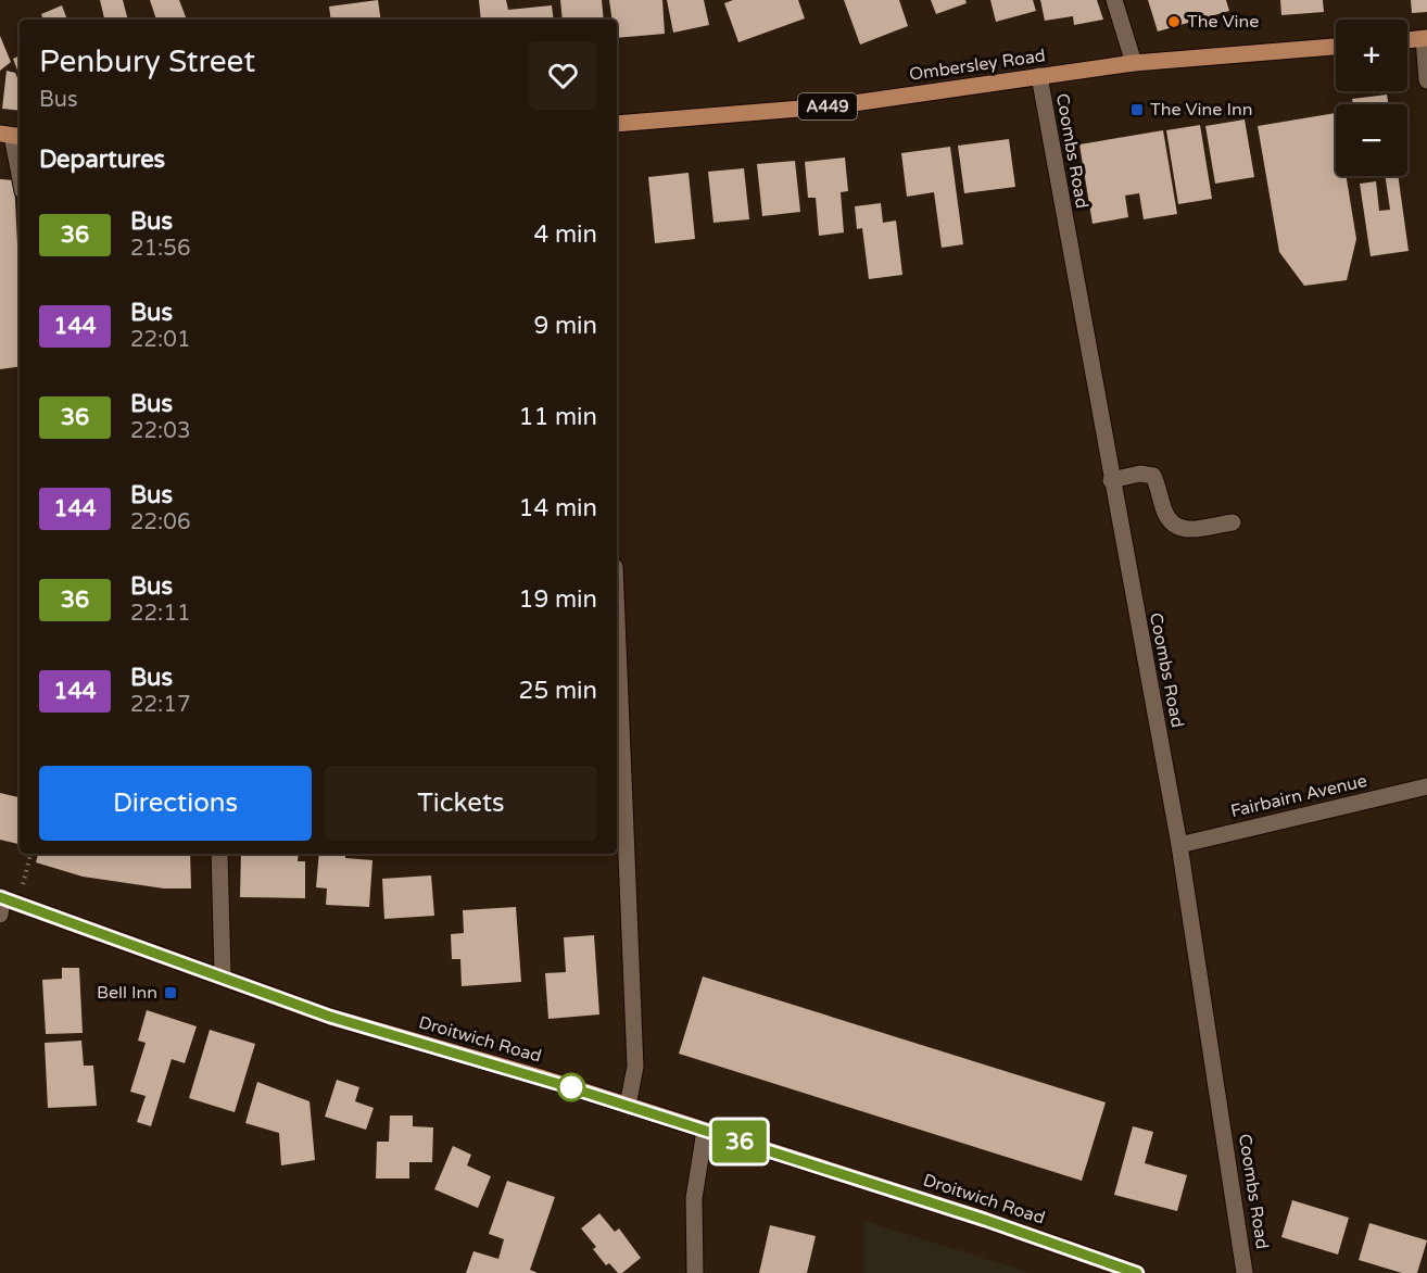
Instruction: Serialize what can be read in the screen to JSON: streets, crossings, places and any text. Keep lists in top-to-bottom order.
{
  "streets": {
    "main road": ["Ombersley Road", "A449", "Droitwich Road"],
    "street": ["Coombs Road", "Fairbairn Avenue"]
  },
  "crossings": [
    ["Ombersley Road", "Coombs Road"],
    ["Coombs Road", "Fairbairn Avenue"]
  ],
  "places": {
    "other": ["The Vine"],
    "transit": ["The Vine Inn", "Bell Inn"]
  },
  "lines": ["bus line 36"],
  "page": {
    "on_map": "36",
    "map_buttons": ["+", "−"],
    "heading": [
      ["Penbury Street", "Bus"],
      "Departures"
    ],
    "list": [
      {
        "mark": "36",
        "name": "Bus",
        "note": "21:56",
        "value": "4 min"
      },
      {
        "mark": "144",
        "name": "Bus",
        "note": "22:01",
        "value": "9 min"
      },
      {
        "mark": "36",
        "name": "Bus",
        "note": "22:03",
        "value": "11 min"
      },
      {
        "mark": "144",
        "name": "Bus",
        "note": "22:06",
        "value": "14 min"
      },
      {
        "mark": "36",
        "name": "Bus",
        "note": "22:11",
        "value": "19 min"
      },
      {
        "mark": "144",
        "name": "Bus",
        "note": "22:17",
        "value": "25 min"
      }
    ],
    "buttons": ["Directions", "Tickets"]
  }
}
